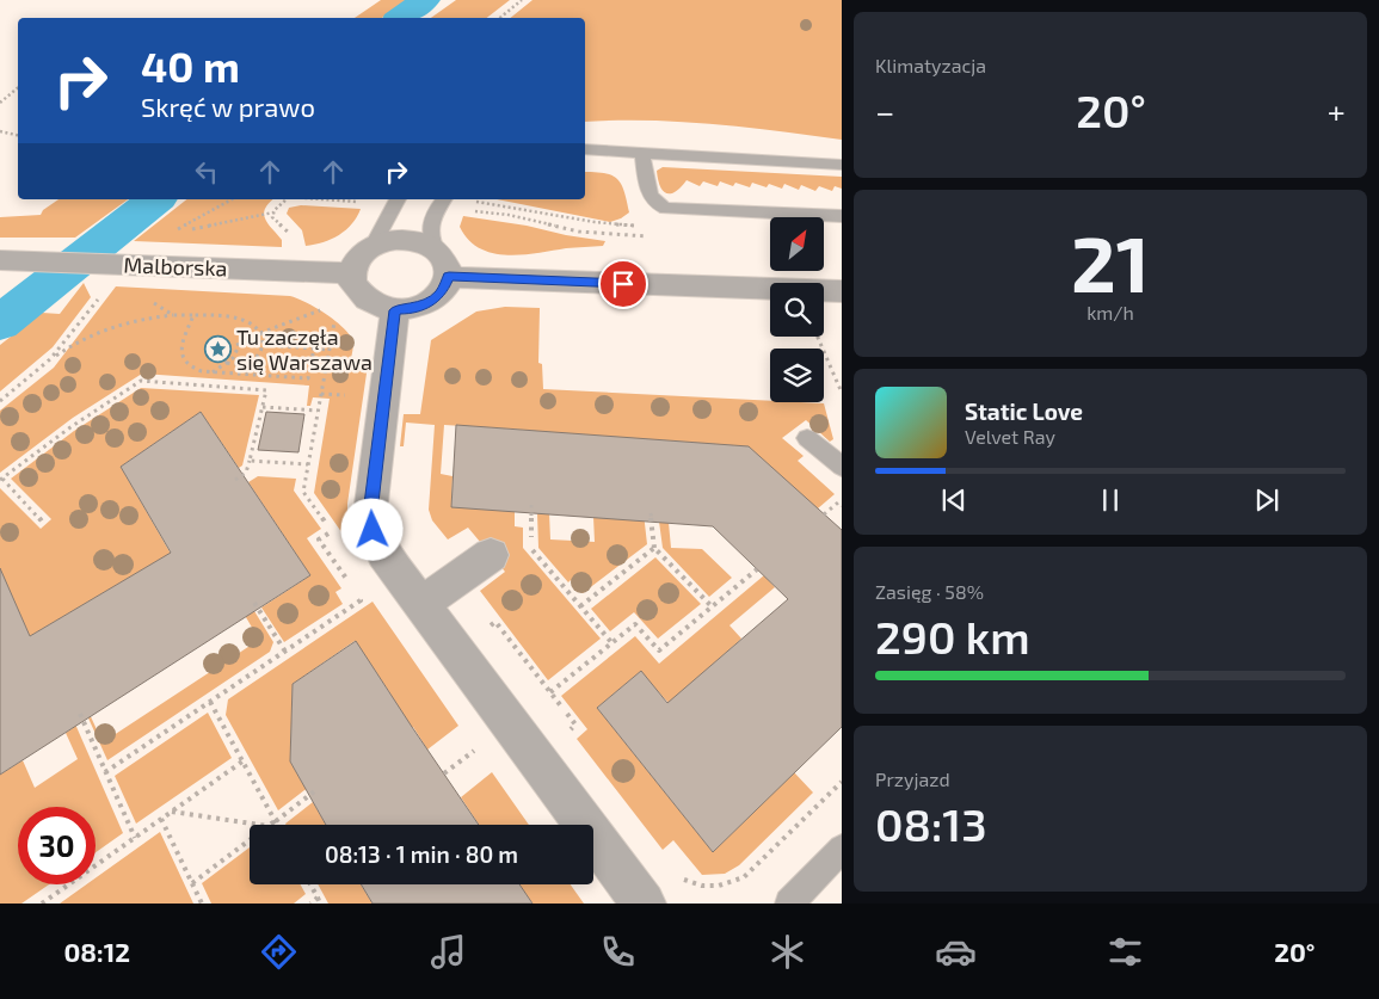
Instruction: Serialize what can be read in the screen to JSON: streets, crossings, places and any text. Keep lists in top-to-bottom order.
{
  "streets": {
    "street": ["Malborska"]
  },
  "places": {
    "place": ["Tu zaczęła się Warszawa"]
  },
  "north": "top right",
  "page": {
    "tile": [
      "Klimatyzacja",
      ["21", "km/h"],
      ["Zasięg · 58%", "290 km"],
      ["Przyjazd", "08:13"]
    ],
    "turn": ["40 m", "Skręć w prawo"],
    "heat": ["−", "20°", "+"],
    "song": ["Static Love", "Velvet Ray"],
    "limit": "30",
    "trip": "08:13 · 1 min · 80 m",
    "tabs": ["08:12", "20°"]
  }
}
